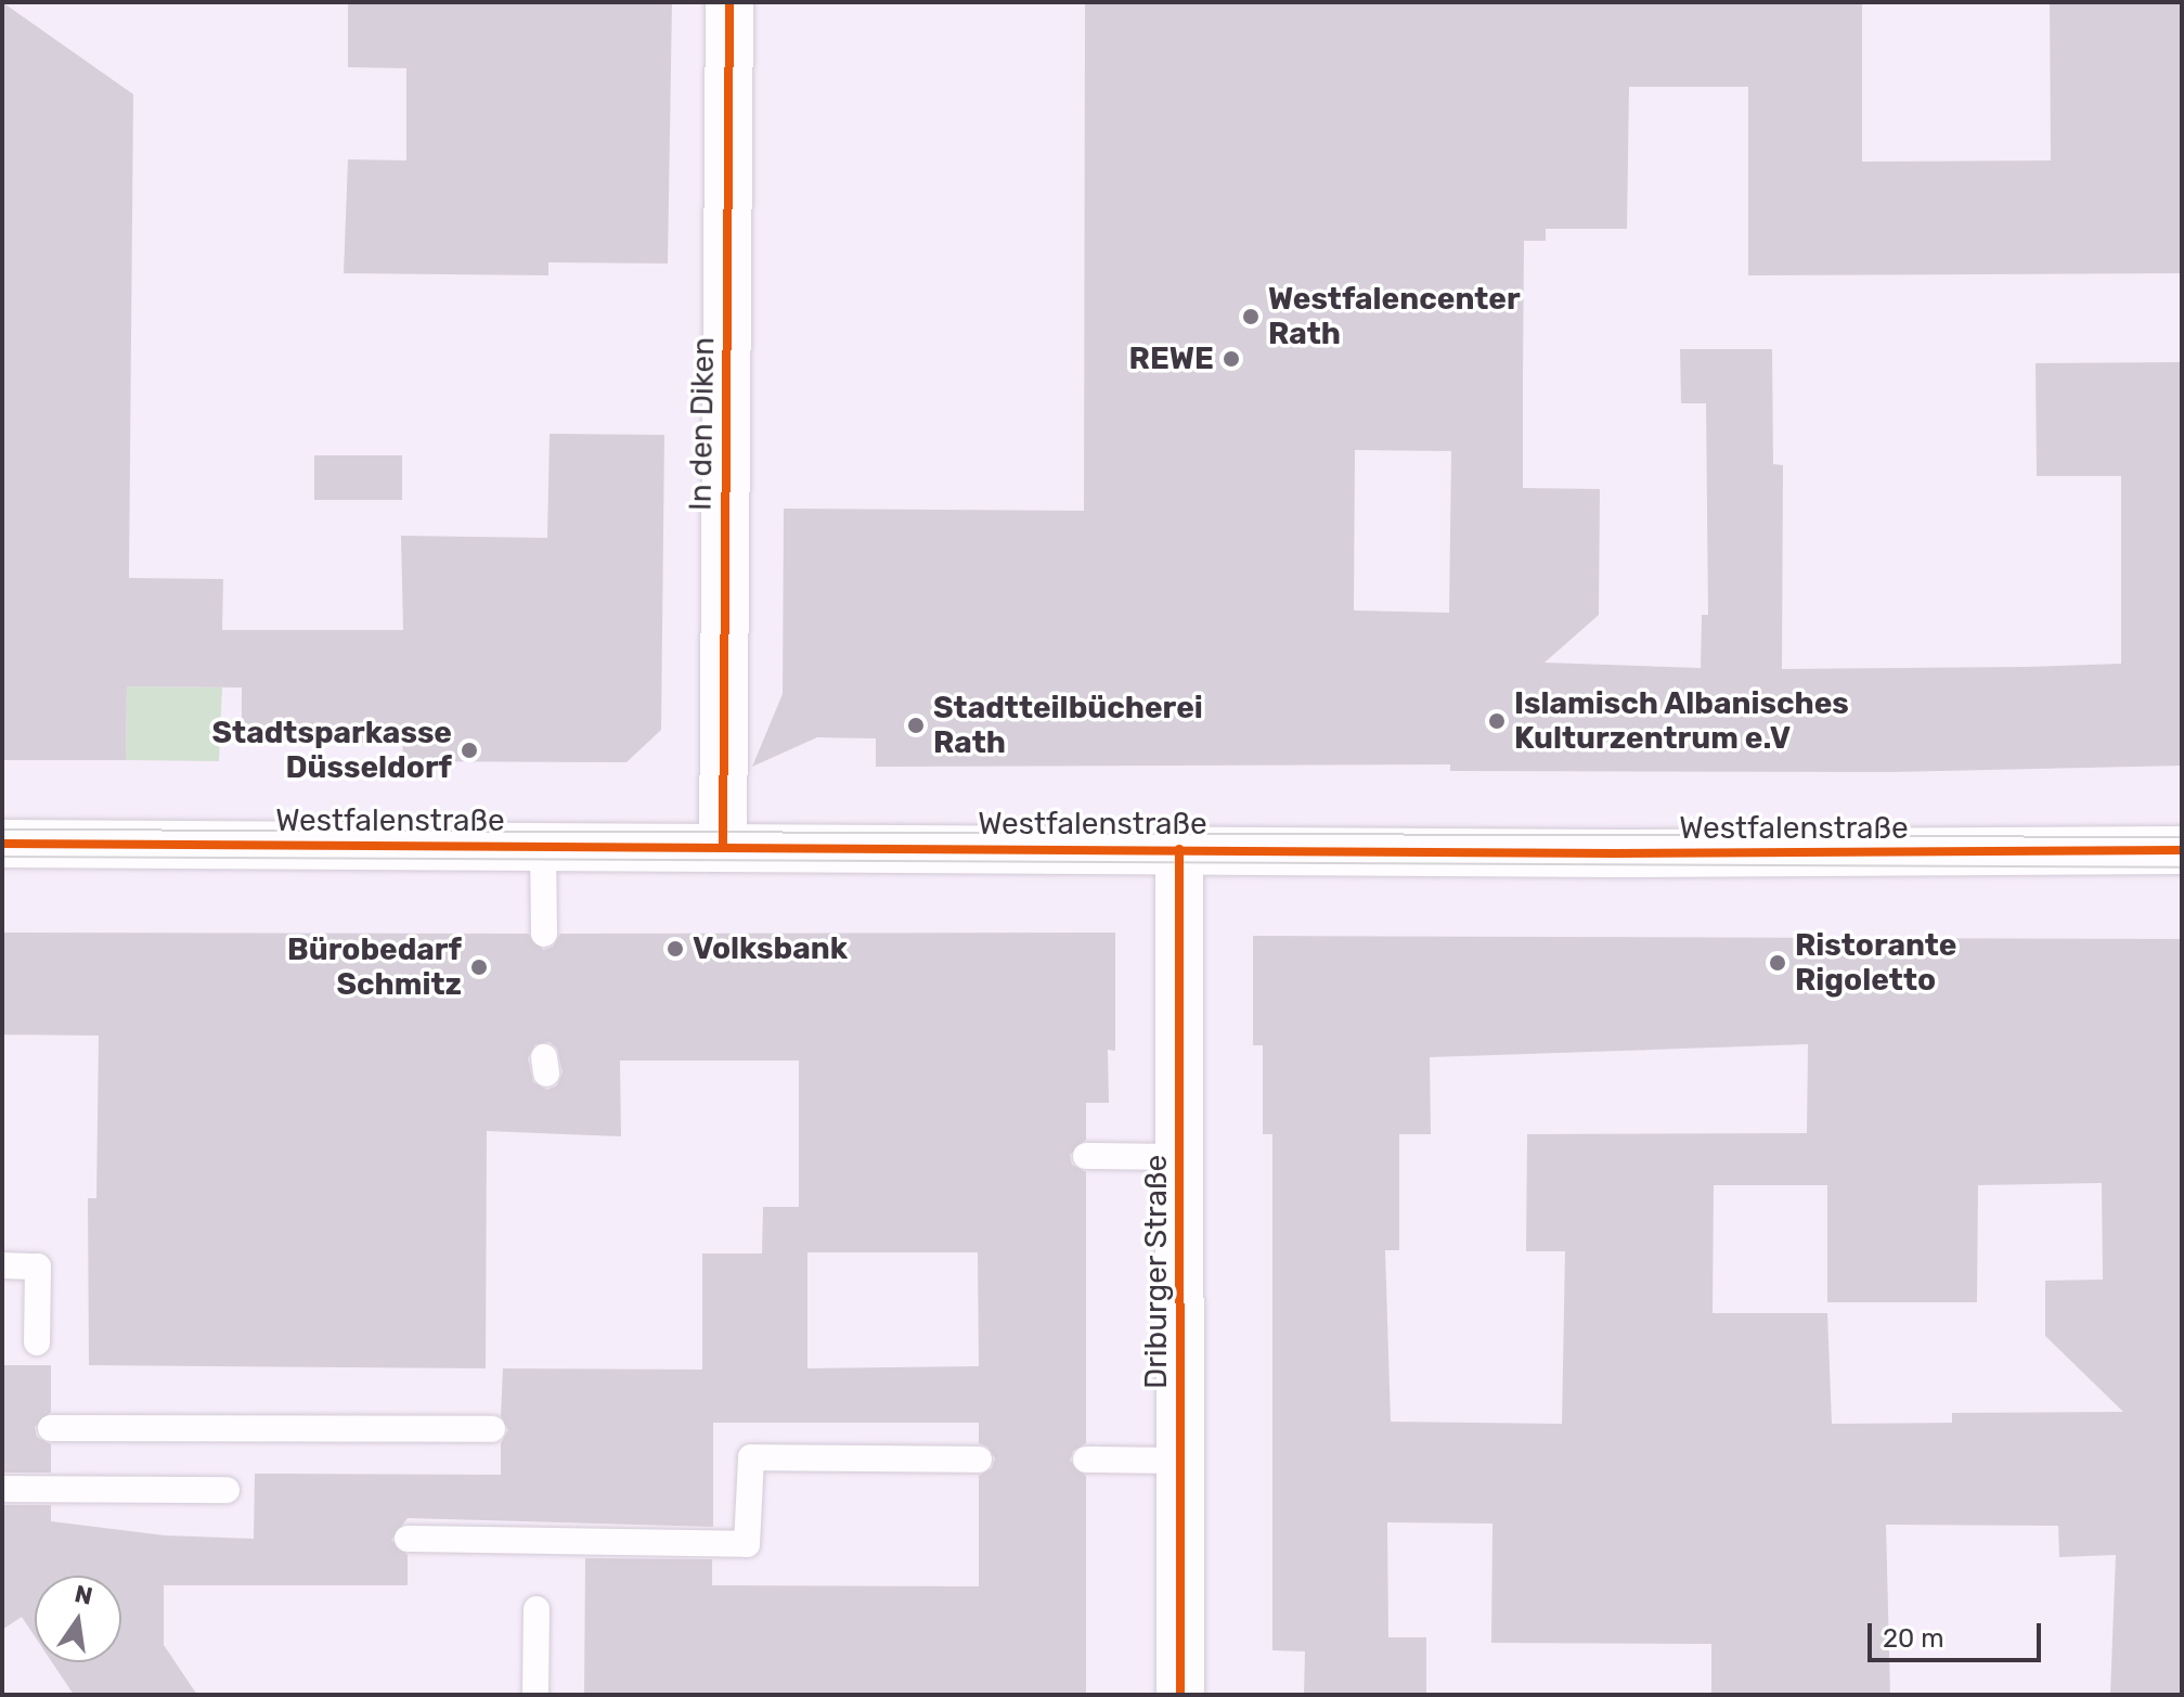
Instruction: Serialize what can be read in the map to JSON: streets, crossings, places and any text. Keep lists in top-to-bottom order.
{
  "streets": {
    "street": ["In den Diken", "Westfalenstraße", "Driburger Straße"]
  },
  "crossings": [
    ["In den Diken", "Westfalenstraße"],
    ["Westfalenstraße", "Driburger Straße"]
  ],
  "places": [
    "Westfalencenter Rath",
    "REWE",
    "Islamisch Albanisches Kulturzentrum e.V",
    "Stadtteilbücherei Rath",
    "Stadtsparkasse Düsseldorf",
    "Volksbank",
    "Ristorante Rigoletto",
    "Bürobedarf Schmitz"
  ],
  "scale_bar": "20 m",
  "north": "top"
}
